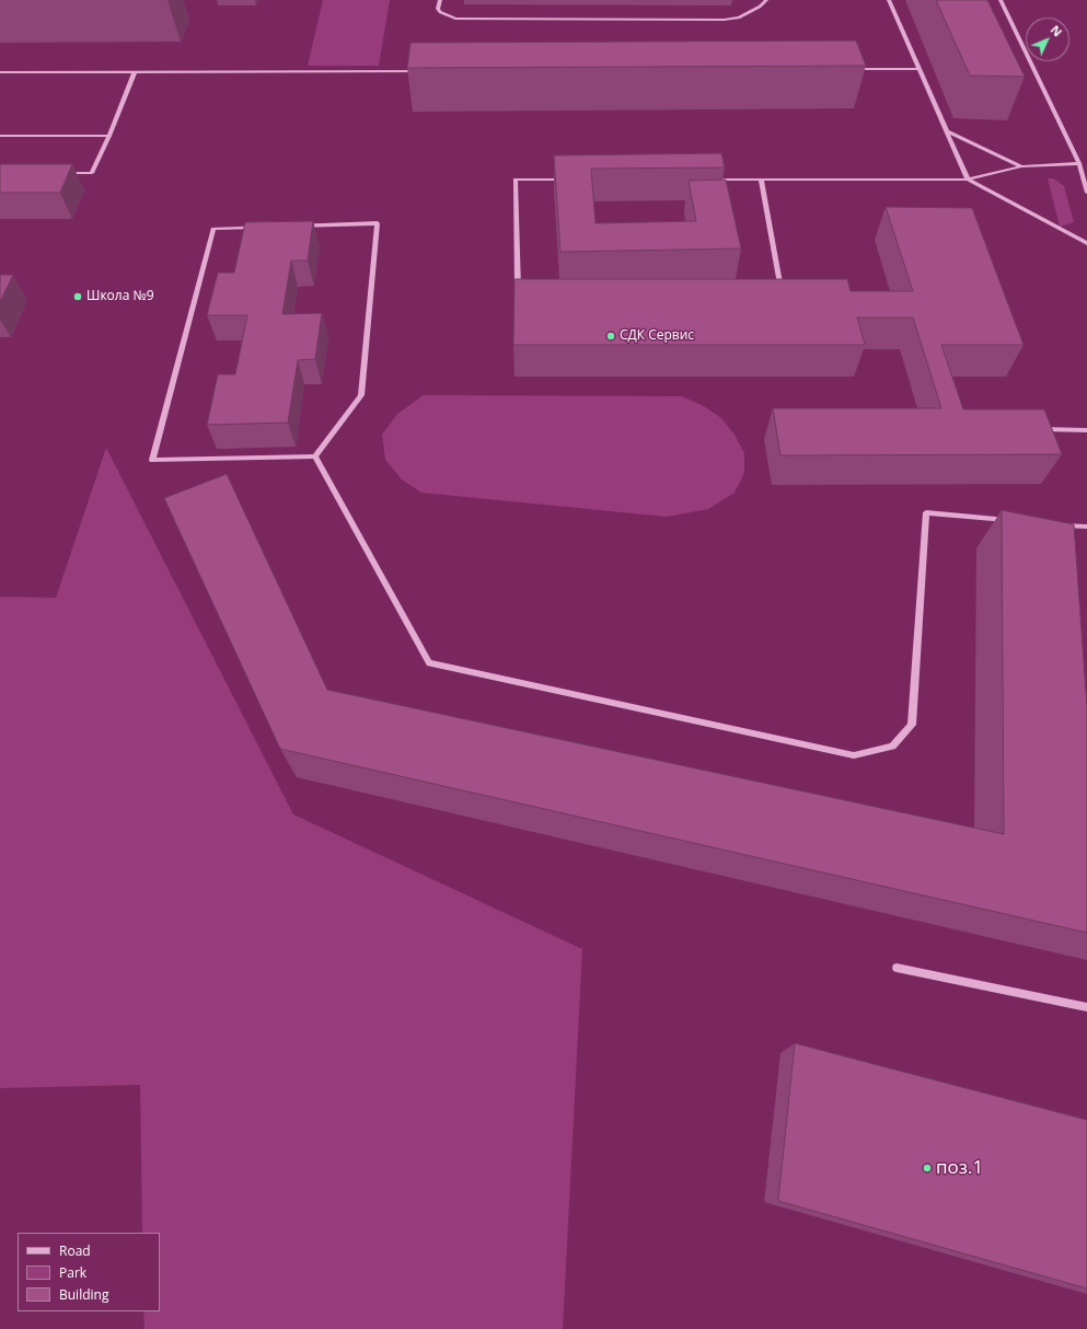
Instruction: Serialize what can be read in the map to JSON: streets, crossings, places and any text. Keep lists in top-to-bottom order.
{
  "places": ["Школа №9", "СДК Сервис", "поз.1"],
  "legend": ["Road", "Park", "Building"],
  "north": "top right"
}
